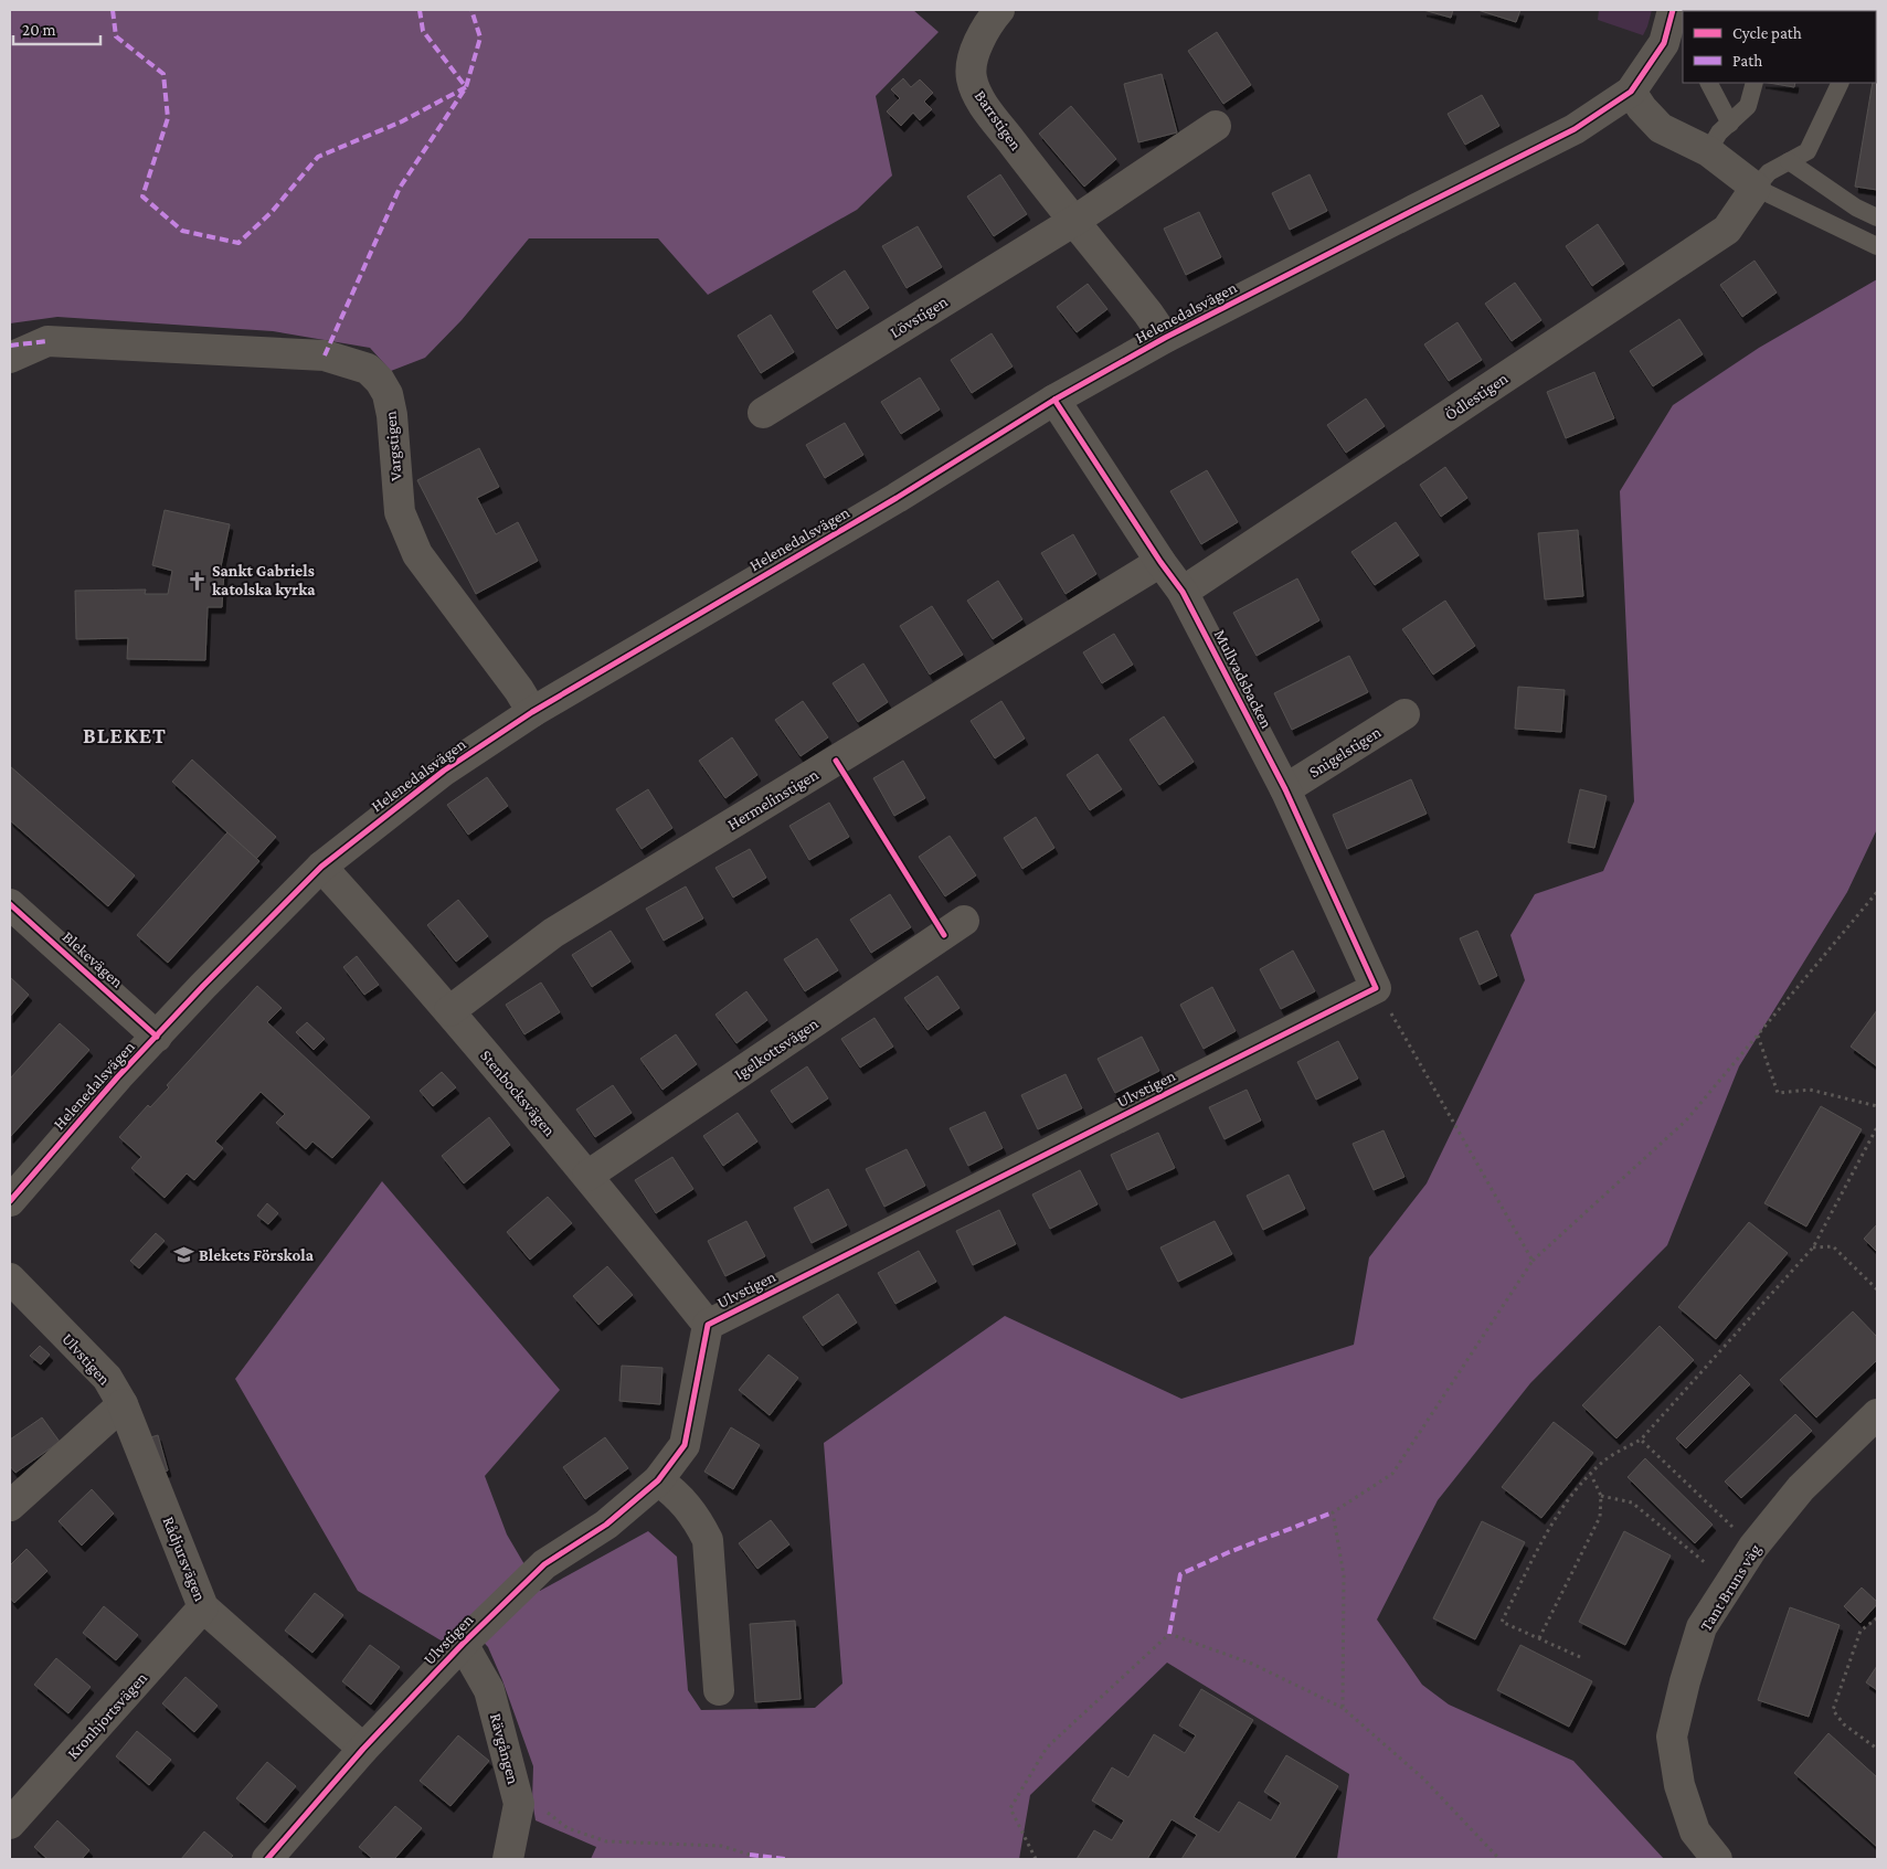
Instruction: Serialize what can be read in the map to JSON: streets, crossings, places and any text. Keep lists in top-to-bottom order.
{
  "streets": {
    "street": [
      "Barrstigen",
      "Helenedalsvägen",
      "Lövstigen",
      "Ödlestigen",
      "Vargstigen",
      "Mullvadsbacken",
      "Snigelstigen",
      "Hermelinstigen",
      "Blekevägen",
      "Igelkottsvägen",
      "Ulvstigen",
      "Stenbocksvägen",
      "Rådjursvägen",
      "Tant Bruns väg",
      "Kronhjortsvägen",
      "Rävgången"
    ]
  },
  "crossings": [
    ["Barrstigen", "Helenedalsvägen"],
    ["Barrstigen", "Lövstigen"],
    ["Helenedalsvägen", "Vargstigen"],
    ["Helenedalsvägen", "Mullvadsbacken"],
    ["Helenedalsvägen", "Blekevägen"],
    ["Helenedalsvägen", "Stenbocksvägen"],
    ["Ödlestigen", "Mullvadsbacken"],
    ["Mullvadsbacken", "Snigelstigen"],
    ["Mullvadsbacken", "Hermelinstigen"],
    ["Mullvadsbacken", "Ulvstigen"],
    ["Hermelinstigen", "Stenbocksvägen"],
    ["Igelkottsvägen", "Stenbocksvägen"],
    ["Ulvstigen", "Stenbocksvägen"],
    ["Ulvstigen", "Rådjursvägen"],
    ["Ulvstigen", "Rävgången"],
    ["Rådjursvägen", "Kronhjortsvägen"]
  ],
  "districts": ["BLEKET"],
  "places": {
    "church": ["Sankt Gabriels katolska kyrka"],
    "school or university": ["Blekets Förskola"]
  },
  "legend": ["Cycle path", "Path"],
  "scale_bar": "20 m"
}
